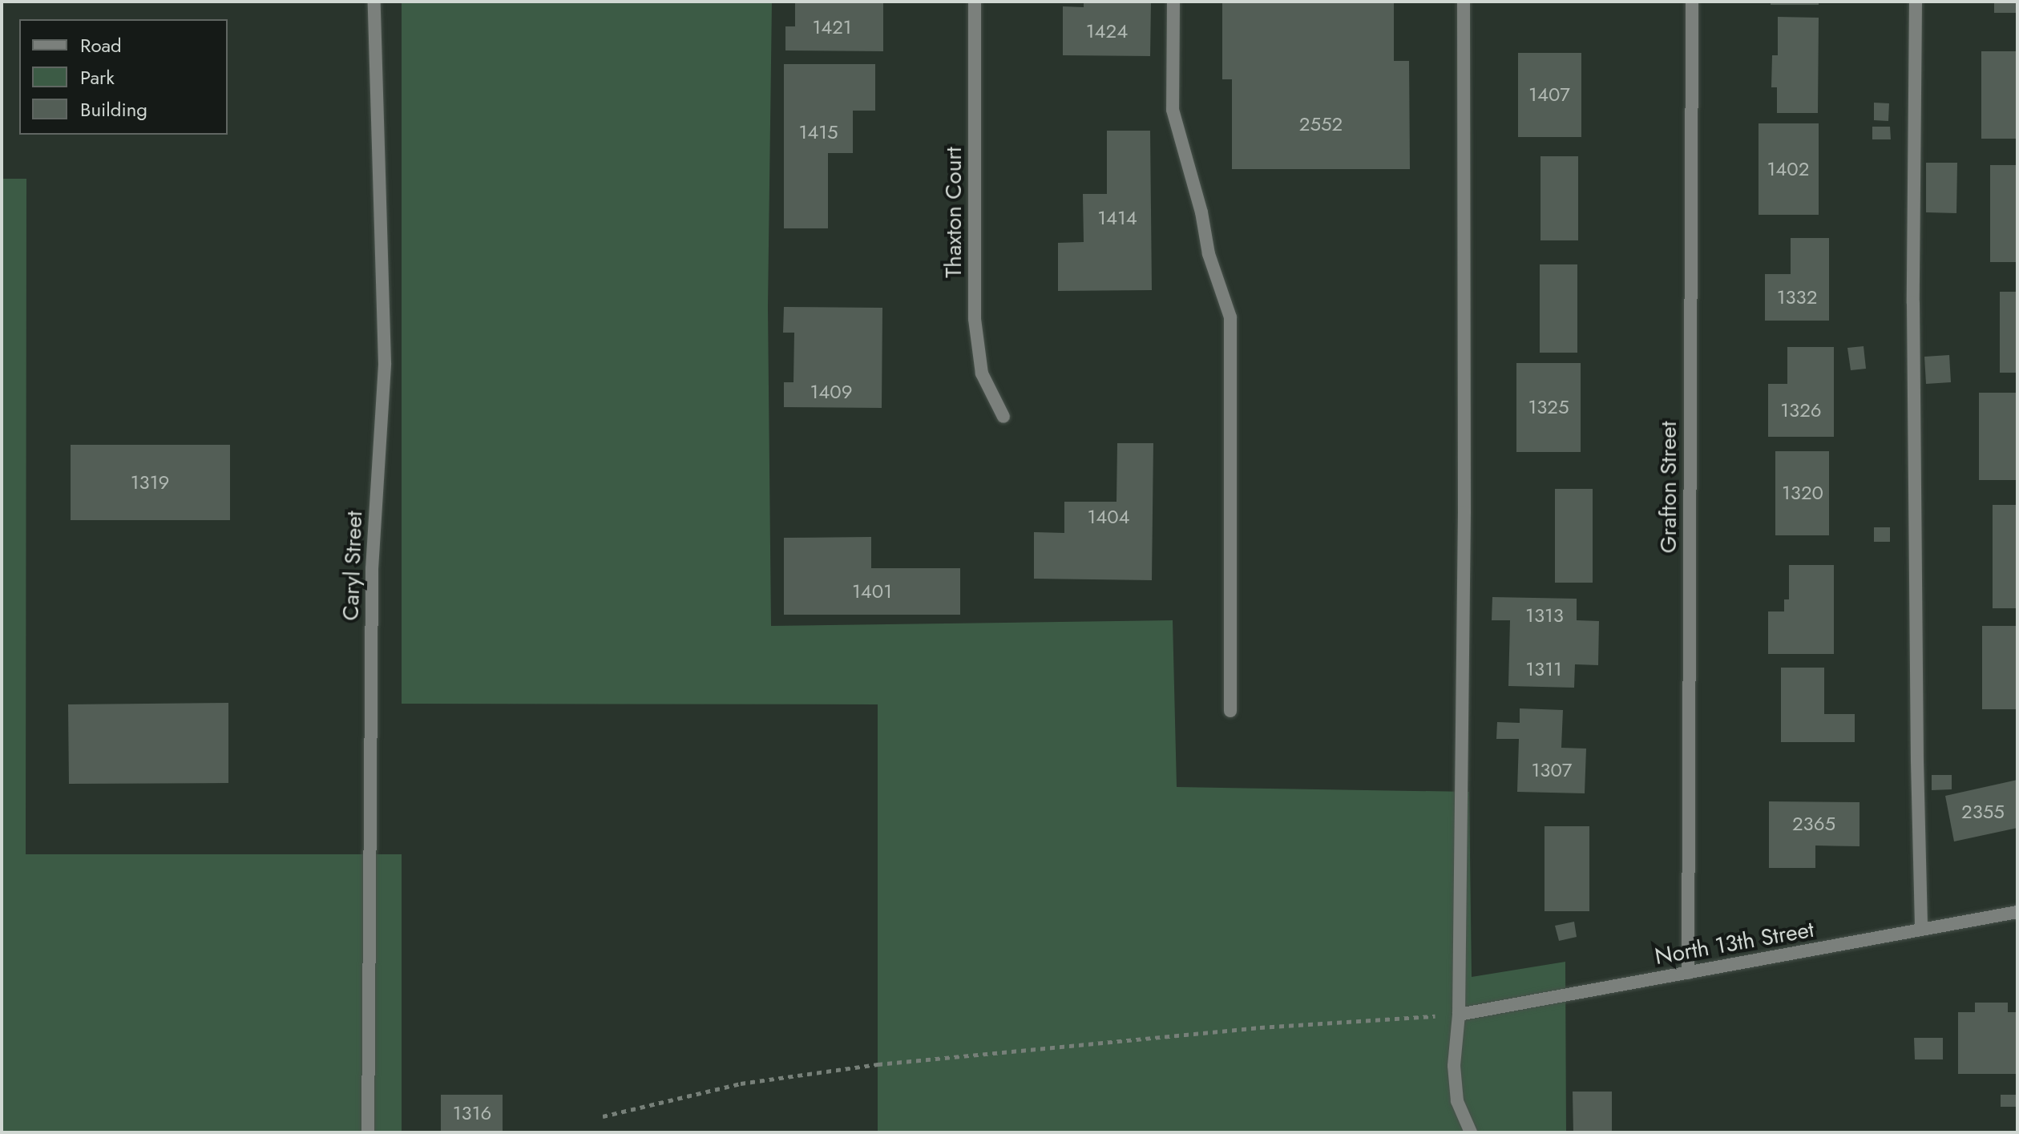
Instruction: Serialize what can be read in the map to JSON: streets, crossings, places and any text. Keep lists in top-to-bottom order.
{
  "streets": {
    "street": [
      "Thaxton Court",
      "Grafton Street",
      "Caryl Street",
      "North 13th Street"
    ]
  },
  "crossings": [
    ["Grafton Street", "North 13th Street"]
  ],
  "house_numbers": [
    "1421",
    "1424",
    "1407",
    "2552",
    "1415",
    "1402",
    "1414",
    "1332",
    "1409",
    "1325",
    "1326",
    "1319",
    "1320",
    "1404",
    "1401",
    "1313",
    "1311",
    "1307",
    "2355",
    "2365",
    "1316"
  ],
  "legend": ["Road", "Park", "Building"]
}
